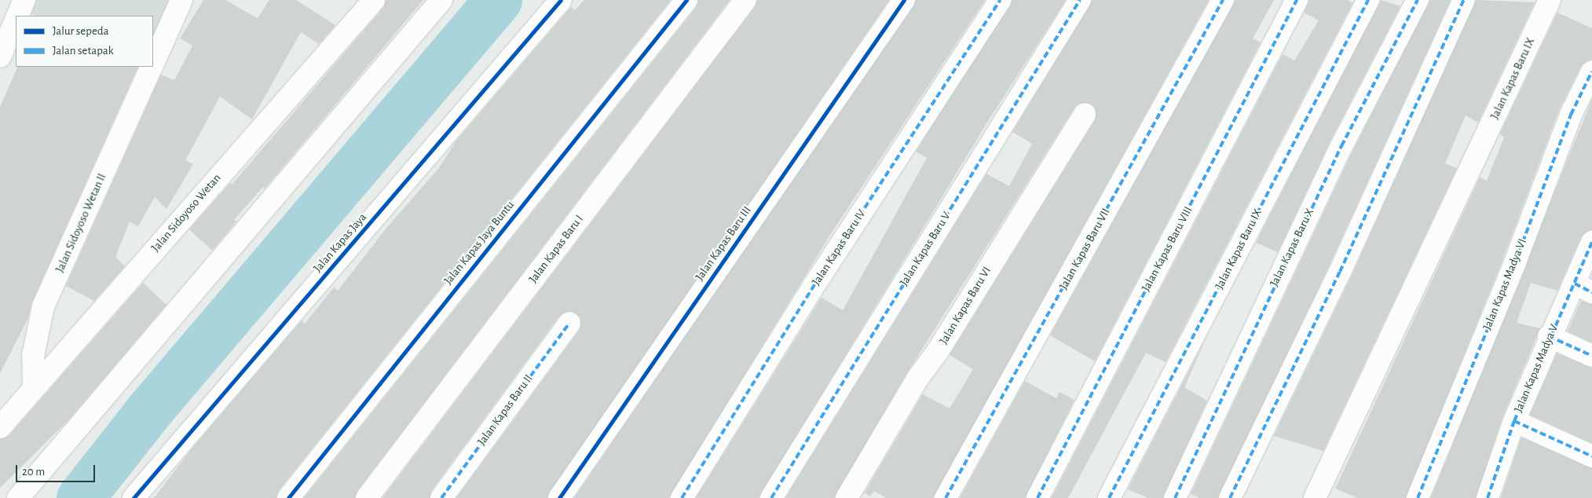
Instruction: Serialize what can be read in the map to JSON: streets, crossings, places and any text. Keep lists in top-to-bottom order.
{
  "streets": {
    "street": [
      "Jalan Kapas Baru IX",
      "Jalan Sidoyoso Wetan",
      "Jalan Sidoyoso Wetan II",
      "Jalan Kapas Jaya",
      "Jalan Kapas Jaya Buntu",
      "Jalan Kapas Baru III",
      "Jalan Kapas Baru IV",
      "Jalan Kapas Baru X",
      "Jalan Kapas Baru I",
      "Jalan Kapas Baru V",
      "Jalan Kapas Baru VII",
      "Jalan Kapas Baru VIII",
      "Jalan Kapas Madya VI",
      "Jalan Kapas Baru VI",
      "Jalan Kapas Madya V",
      "Jalan Kapas Baru II"
    ]
  },
  "crossings": [
    ["Jalan Sidoyoso Wetan", "Jalan Sidoyoso Wetan II"]
  ],
  "legend": ["Jalur sepeda", "Jalan setapak"],
  "scale_bar": "20 m"
}
